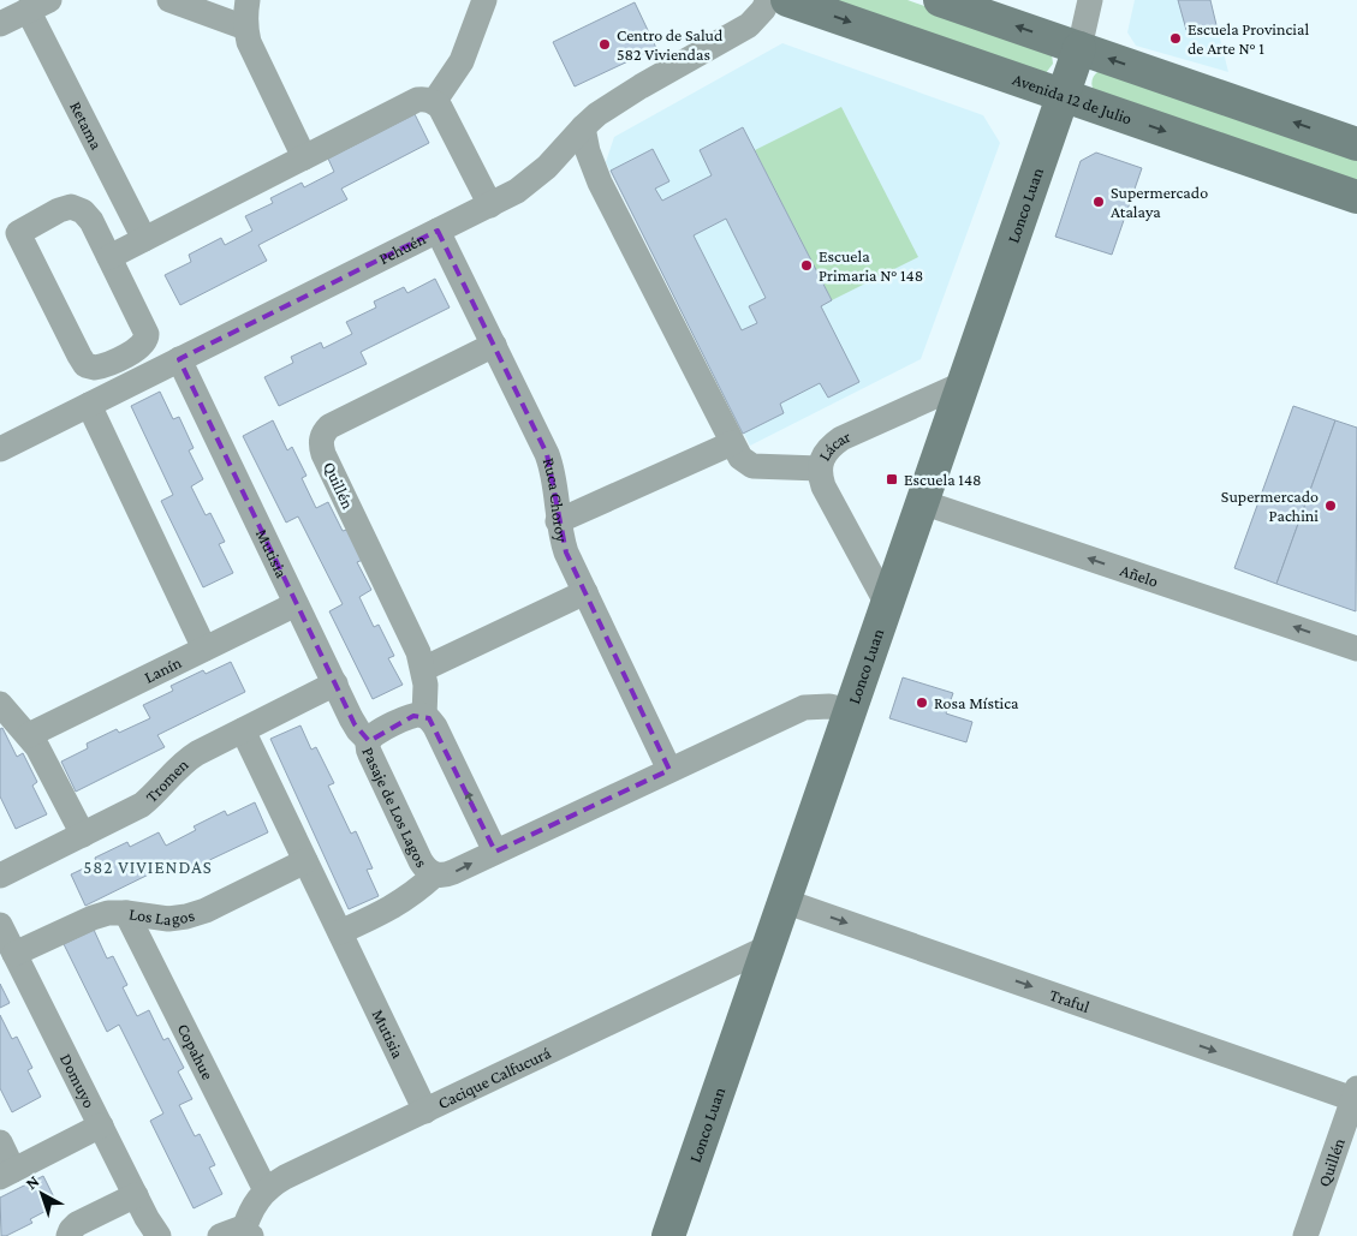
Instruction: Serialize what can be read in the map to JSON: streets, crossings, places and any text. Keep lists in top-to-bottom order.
{
  "streets": {
    "street": [
      "Avenida 12 de Julio",
      "Retama",
      "Lonco Luan",
      "Pehuén",
      "Lácar",
      "Quillén",
      "Ruca Choroy",
      "Mutisia",
      "Añelo",
      "Lanín",
      "Tromen",
      "Pasaje de Los Lagos",
      "Los Lagos",
      "Traful",
      "Copahue",
      "Cacique Calfucurá",
      "Domuyo"
    ]
  },
  "crossings": [
    ["Avenida 12 de Julio", "Lonco Luan"],
    ["Lonco Luan", "Lácar"],
    ["Lonco Luan", "Añelo"],
    ["Lonco Luan", "Pasaje de Los Lagos"],
    ["Lonco Luan", "Traful"],
    ["Lonco Luan", "Cacique Calfucurá"],
    ["Pehuén", "Ruca Choroy"],
    ["Pehuén", "Mutisia"],
    ["Quillén", "Ruca Choroy"],
    ["Quillén", "Pasaje de Los Lagos"],
    ["Quillén", "Traful"],
    ["Ruca Choroy", "Pasaje de Los Lagos"],
    ["Mutisia", "Lanín"],
    ["Mutisia", "Tromen"],
    ["Mutisia", "Pasaje de Los Lagos"],
    ["Mutisia", "Los Lagos"],
    ["Mutisia", "Cacique Calfucurá"],
    ["Los Lagos", "Copahue"],
    ["Los Lagos", "Domuyo"],
    ["Copahue", "Cacique Calfucurá"]
  ],
  "one_way": ["Añelo", "Traful"],
  "districts": ["582 VIVIENDAS"],
  "places": {
    "other": [
      "Escuela Provincial de Arte N° 1",
      "Centro de Salud 582 Viviendas",
      "Supermercado Atalaya",
      "Escuela Primaria N° 148",
      "Supermercado Pachini",
      "Rosa Mística"
    ],
    "transit": ["Escuela 148"]
  },
  "north": "top left"
}
